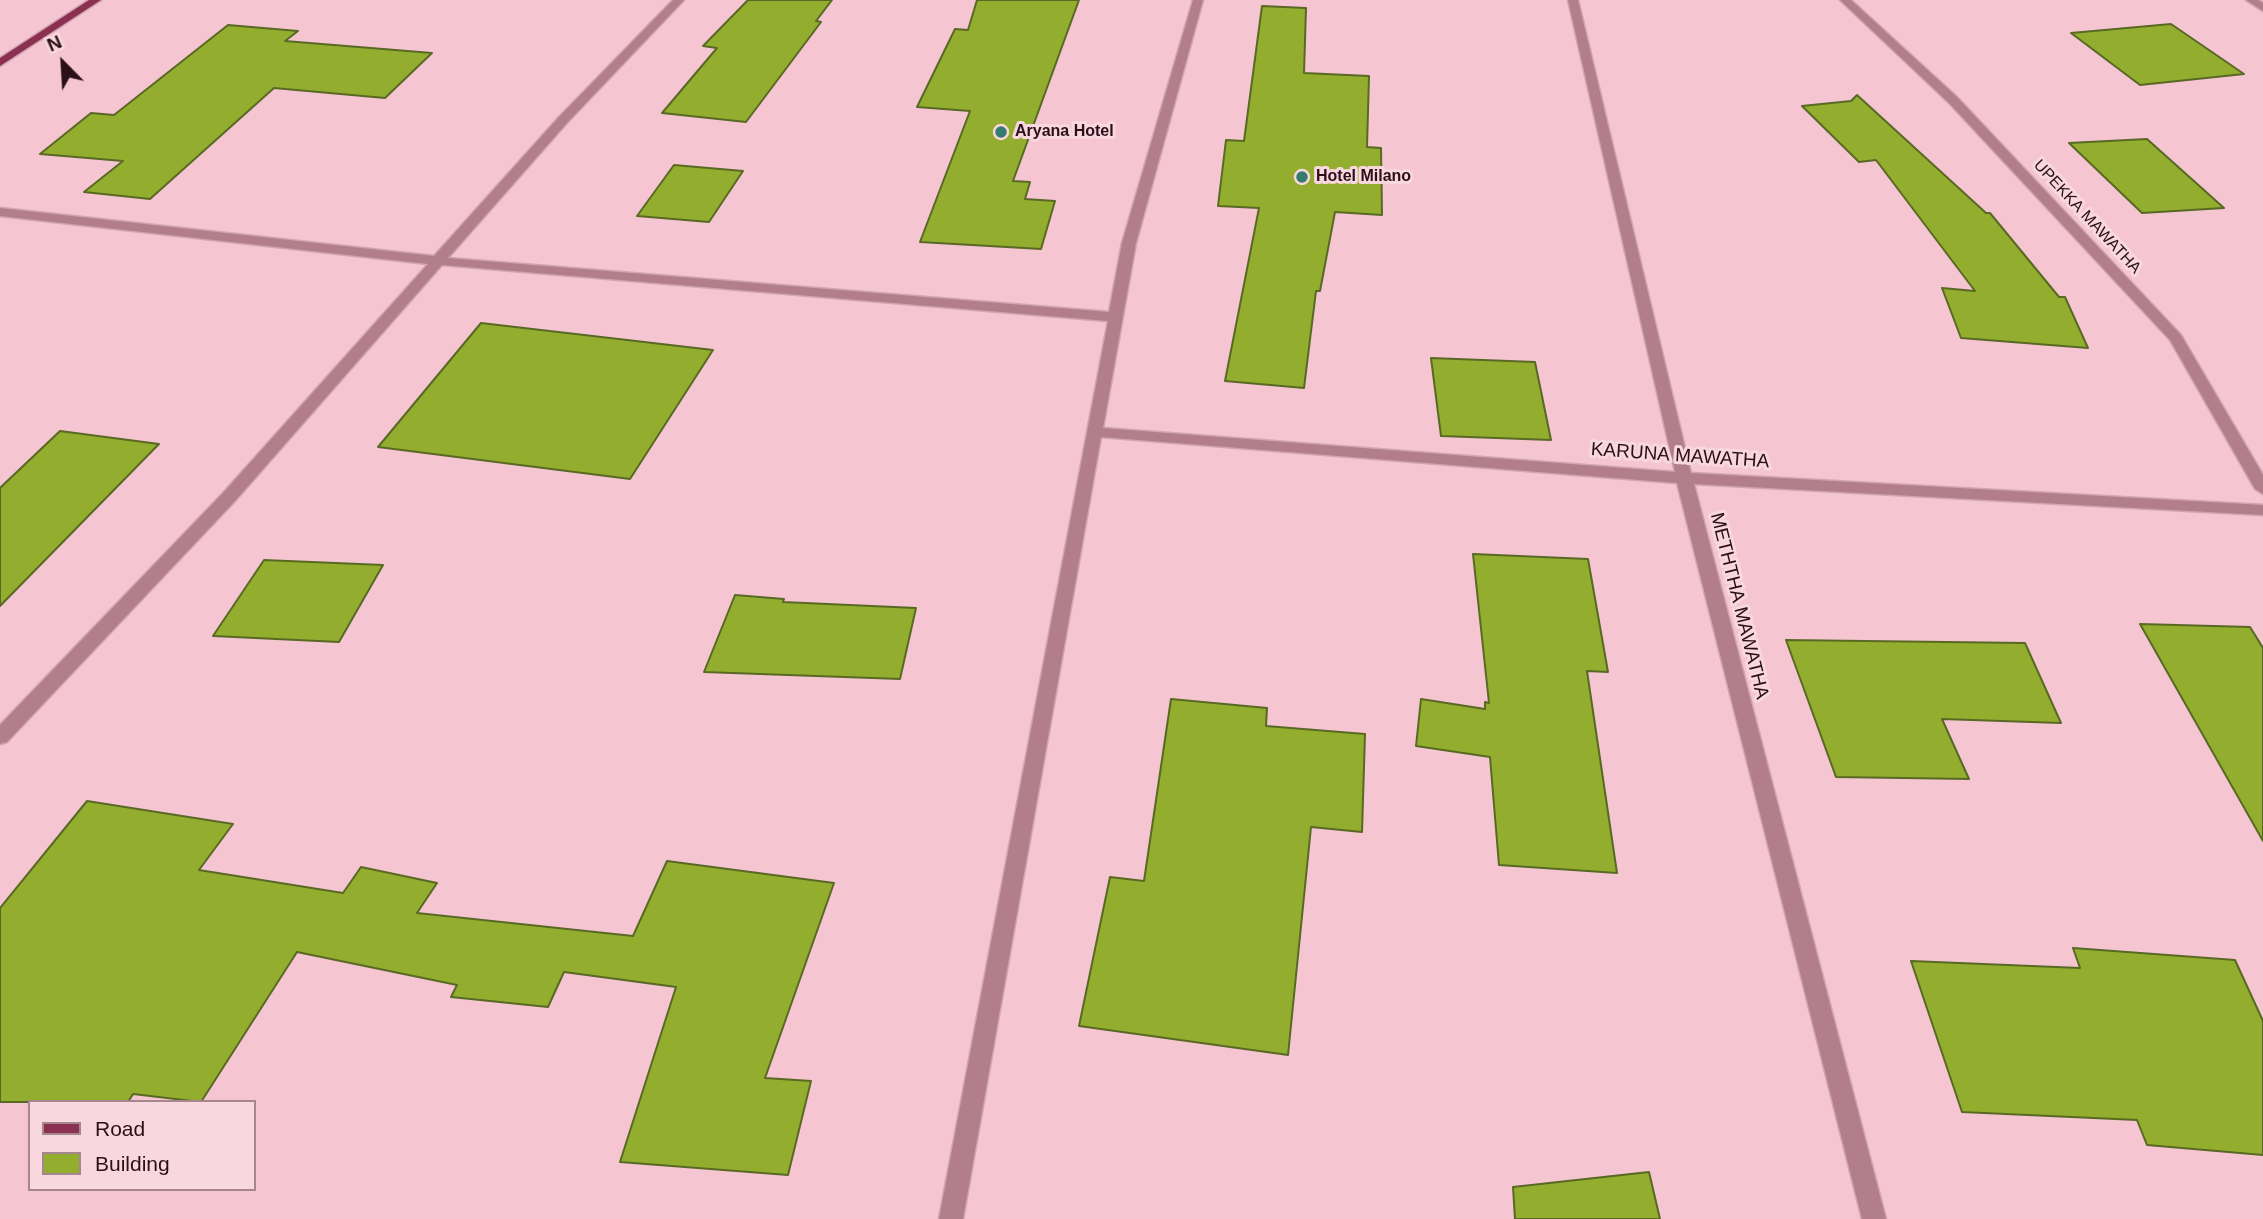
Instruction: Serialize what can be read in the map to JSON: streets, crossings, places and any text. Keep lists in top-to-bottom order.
{
  "streets": {
    "street": ["UPEKKA MAWATHA", "KARUNA MAWATHA", "METHTHA MAWATHA"]
  },
  "crossings": [
    ["KARUNA MAWATHA", "METHTHA MAWATHA"]
  ],
  "places": ["Aryana Hotel", "Hotel Milano"],
  "legend": ["Road", "Building"],
  "north": "top left"
}
